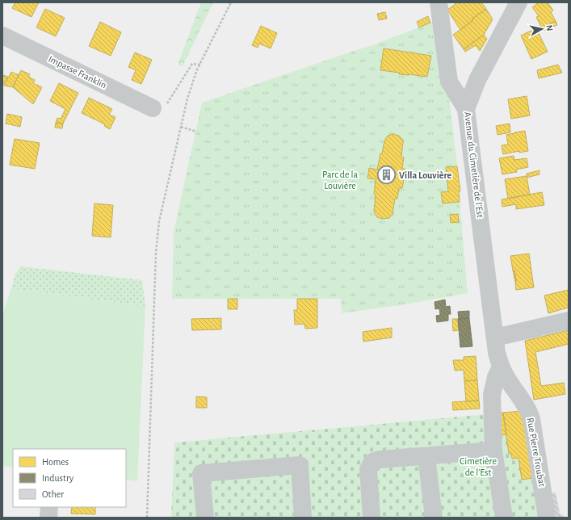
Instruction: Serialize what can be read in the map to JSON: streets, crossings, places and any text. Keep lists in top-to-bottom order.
{
  "streets": {
    "street": ["Impasse Franklin", "Avenue du Cimetière de l'Est", "Rue Pierre Troubat"]
  },
  "crossings": [
    ["Avenue du Cimetière de l'Est", "Rue Pierre Troubat"]
  ],
  "parks": ["Parc de la Louvière", "Cimetière de l’Est"],
  "places": {
    "building": ["Villa Louvière"]
  },
  "legend": ["Homes", "Industry", "Other"],
  "north": "right"
}
